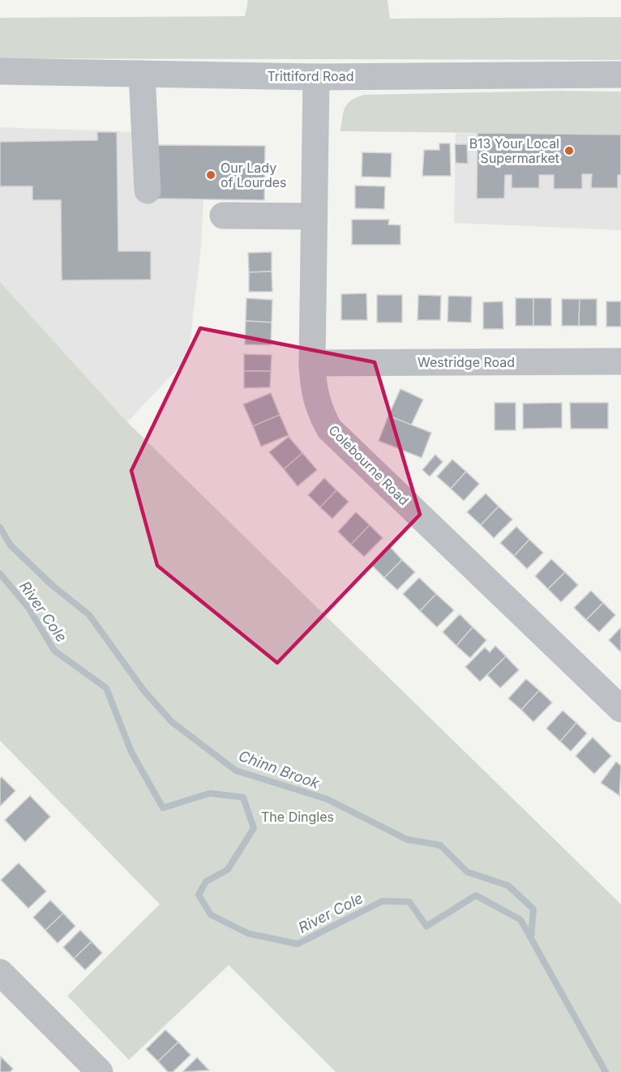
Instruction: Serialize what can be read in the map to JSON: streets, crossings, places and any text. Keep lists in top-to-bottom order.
{
  "streets": {
    "street": ["Trittiford Road", "Westridge Road", "Colebourne Road"]
  },
  "crossings": [
    ["Trittiford Road", "Colebourne Road"],
    ["Westridge Road", "Colebourne Road"]
  ],
  "water": ["River Cole", "Chinn Brook"],
  "parks": ["The Dingles"],
  "places": ["B13 Your Local Supermarket", "Our Lady of Lourdes"]
}
